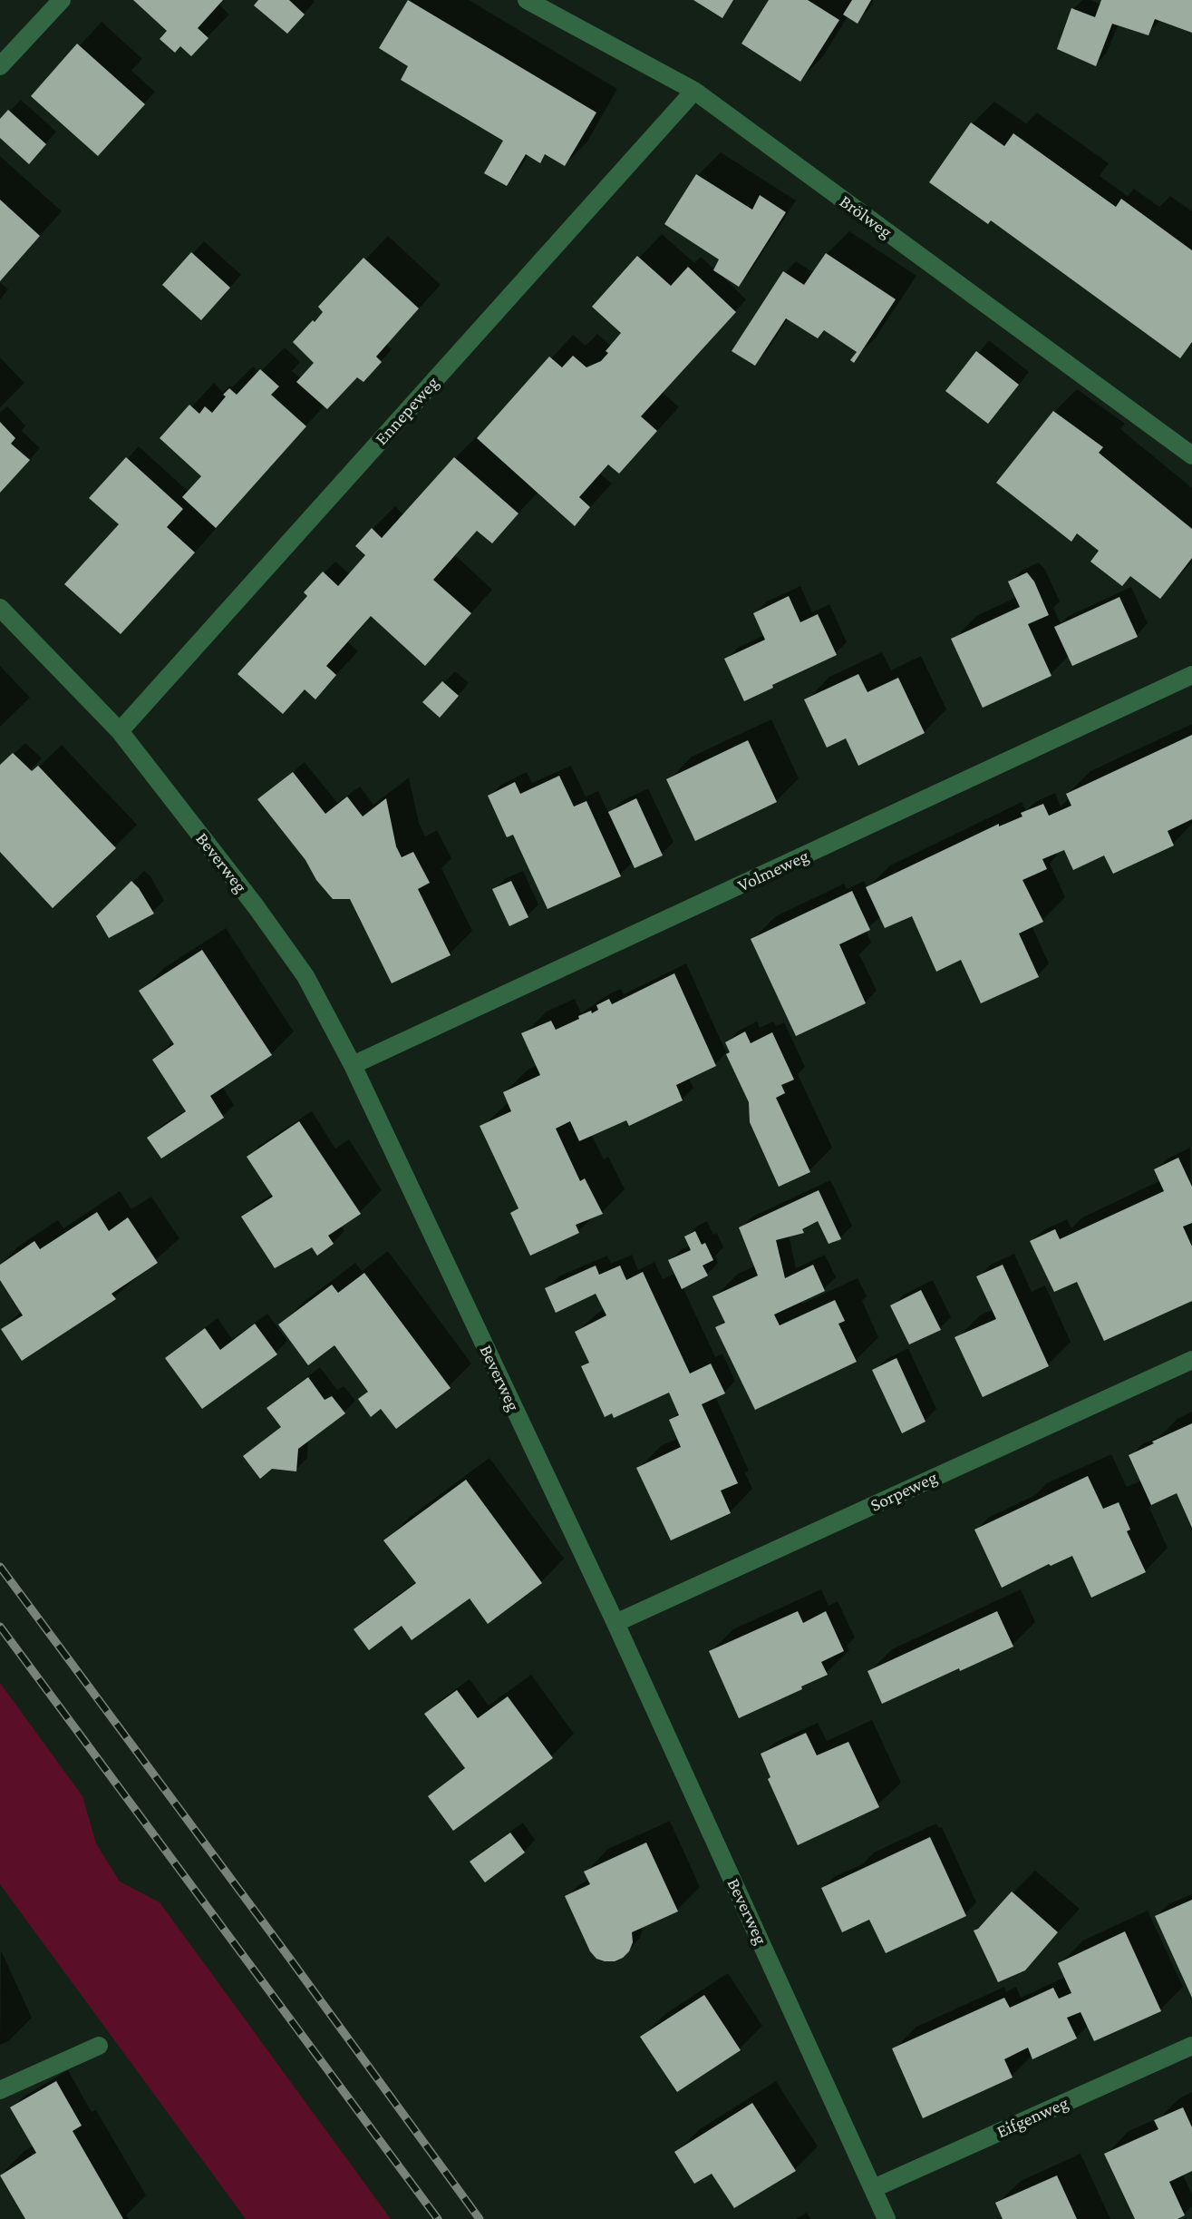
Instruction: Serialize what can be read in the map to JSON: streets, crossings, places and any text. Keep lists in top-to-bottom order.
{
  "streets": {
    "street": [
      "Brölweg",
      "Ennepeweg",
      "Beverweg",
      "Volmeweg",
      "Sorpeweg",
      "Eifgenweg"
    ]
  },
  "crossings": [
    ["Brölweg", "Ennepeweg"],
    ["Ennepeweg", "Beverweg"],
    ["Beverweg", "Volmeweg"],
    ["Beverweg", "Sorpeweg"],
    ["Beverweg", "Eifgenweg"]
  ]
}
